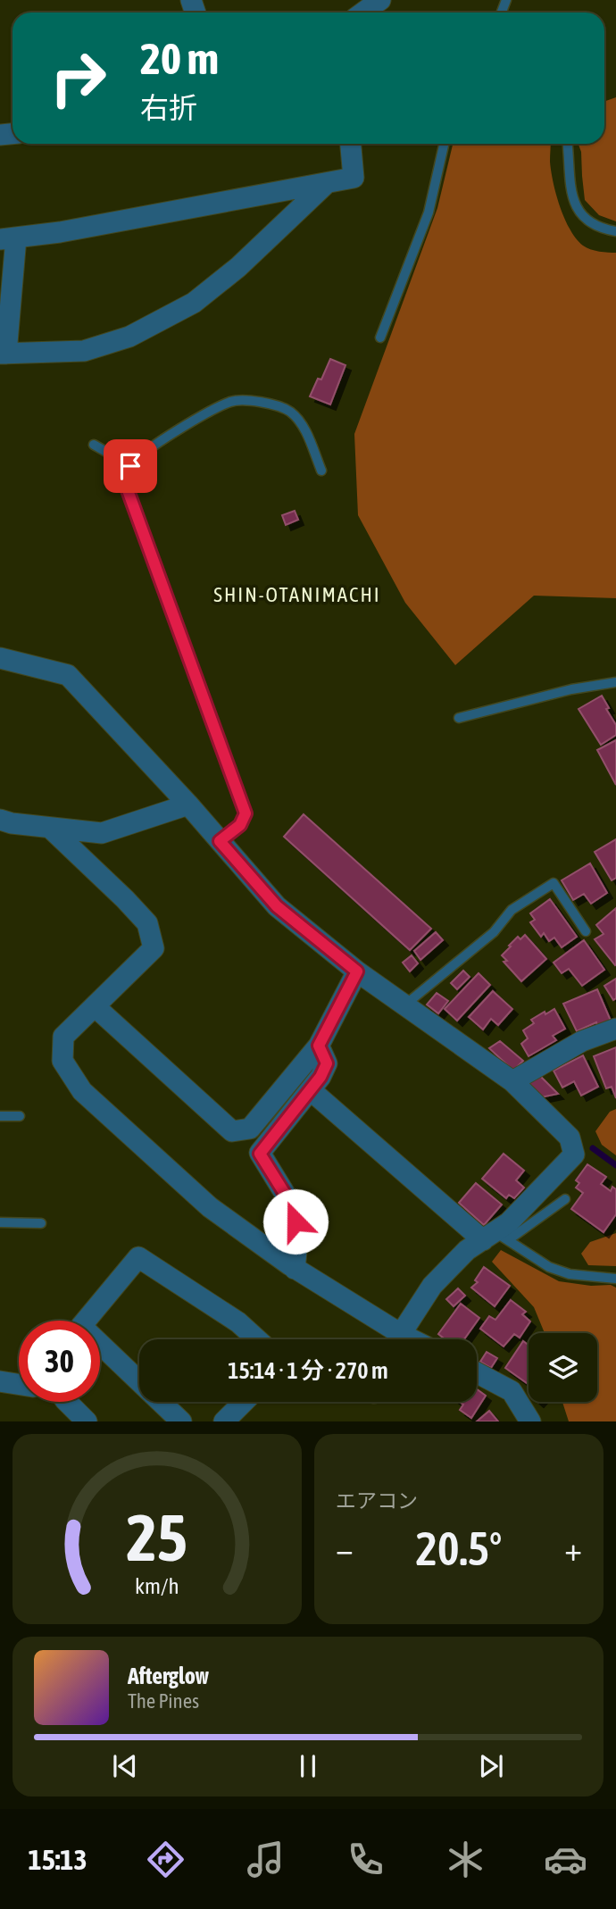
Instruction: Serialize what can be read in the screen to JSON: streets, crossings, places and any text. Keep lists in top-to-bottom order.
{
  "districts": ["SHIN-OTANIMACHI"],
  "page": {
    "turn": ["20 m", "右折"],
    "limit": "30",
    "trip": "15:14 · 1 分 · 270 m",
    "tile": "エアコン",
    "heat": ["−", "20.5°", "+"],
    "song": ["Afterglow", "The Pines"],
    "tabs": "15:13",
    "gauge": ["25", "km/h"]
  }
}
